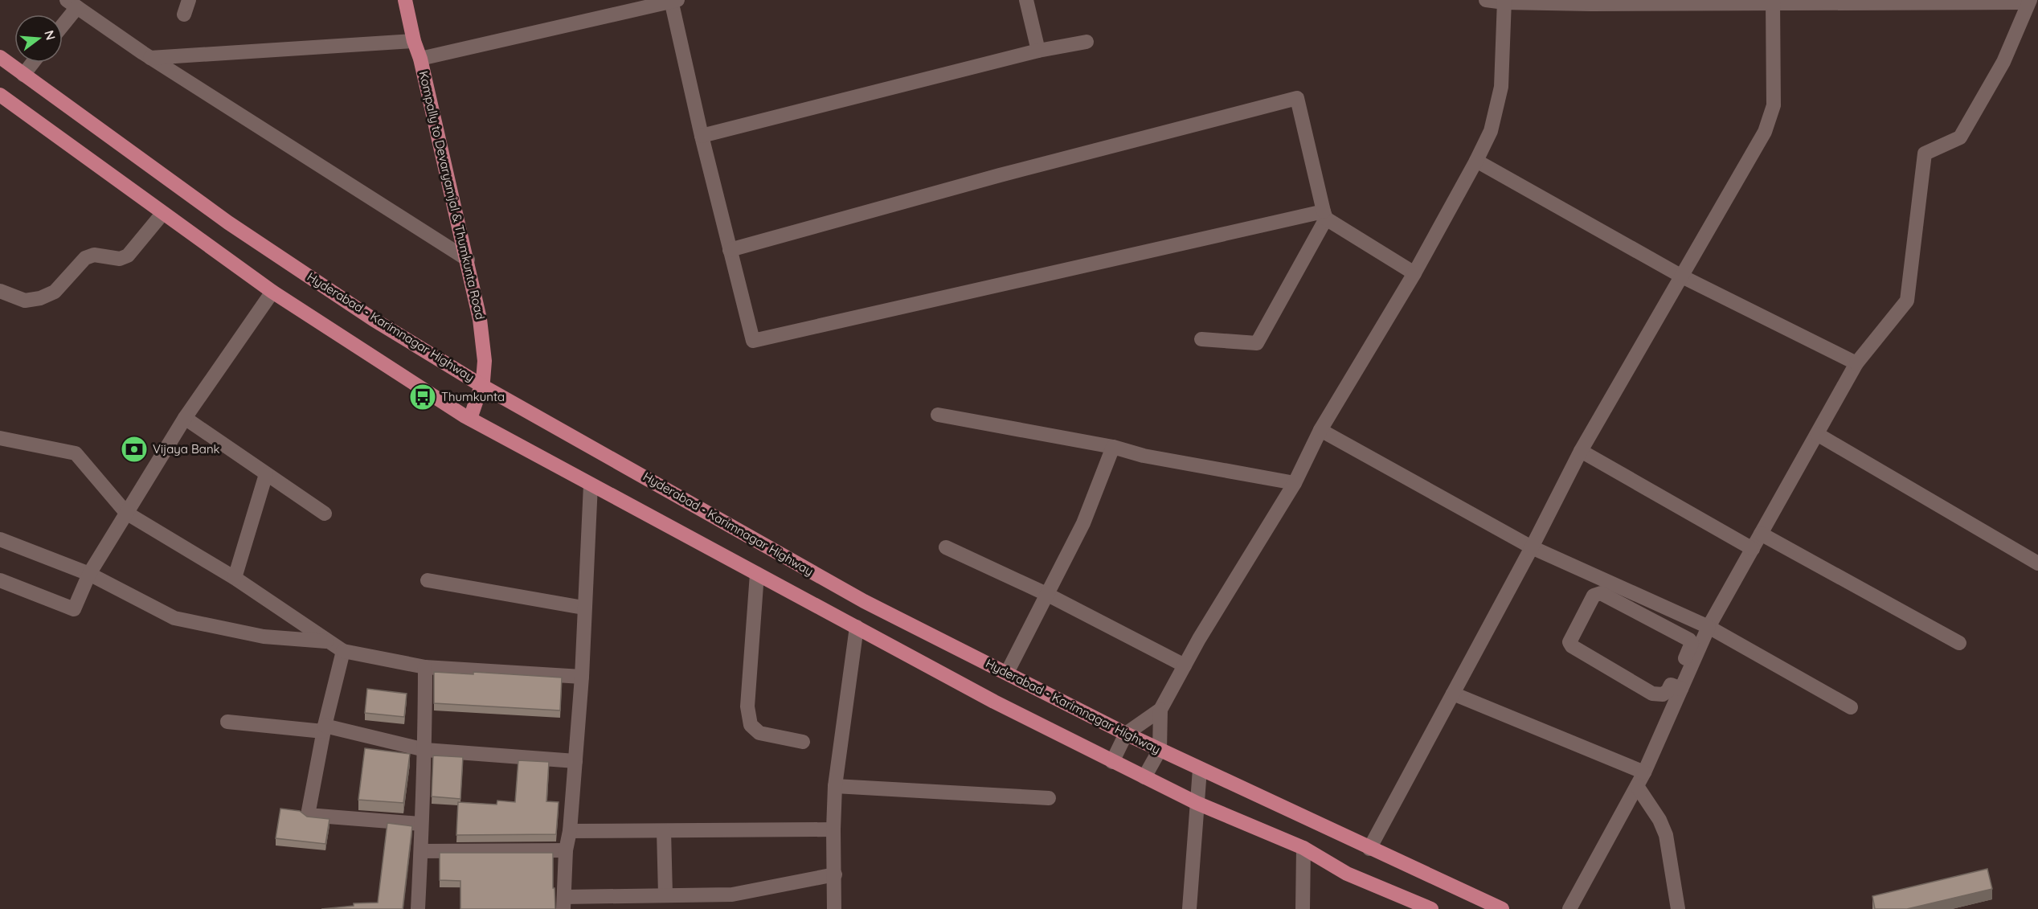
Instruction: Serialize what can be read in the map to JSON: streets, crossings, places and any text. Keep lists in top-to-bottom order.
{
  "streets": {
    "main road": ["Kompally to Devaryamjal & Thumkunta Road", "Hyderabad - Karimnagar Highway"]
  },
  "crossings": [
    ["Kompally to Devaryamjal & Thumkunta Road", "Hyderabad - Karimnagar Highway"]
  ],
  "places": {
    "bus stop": ["Thumkunta"],
    "bank": ["Vijaya Bank"]
  },
  "north": "right"
}
